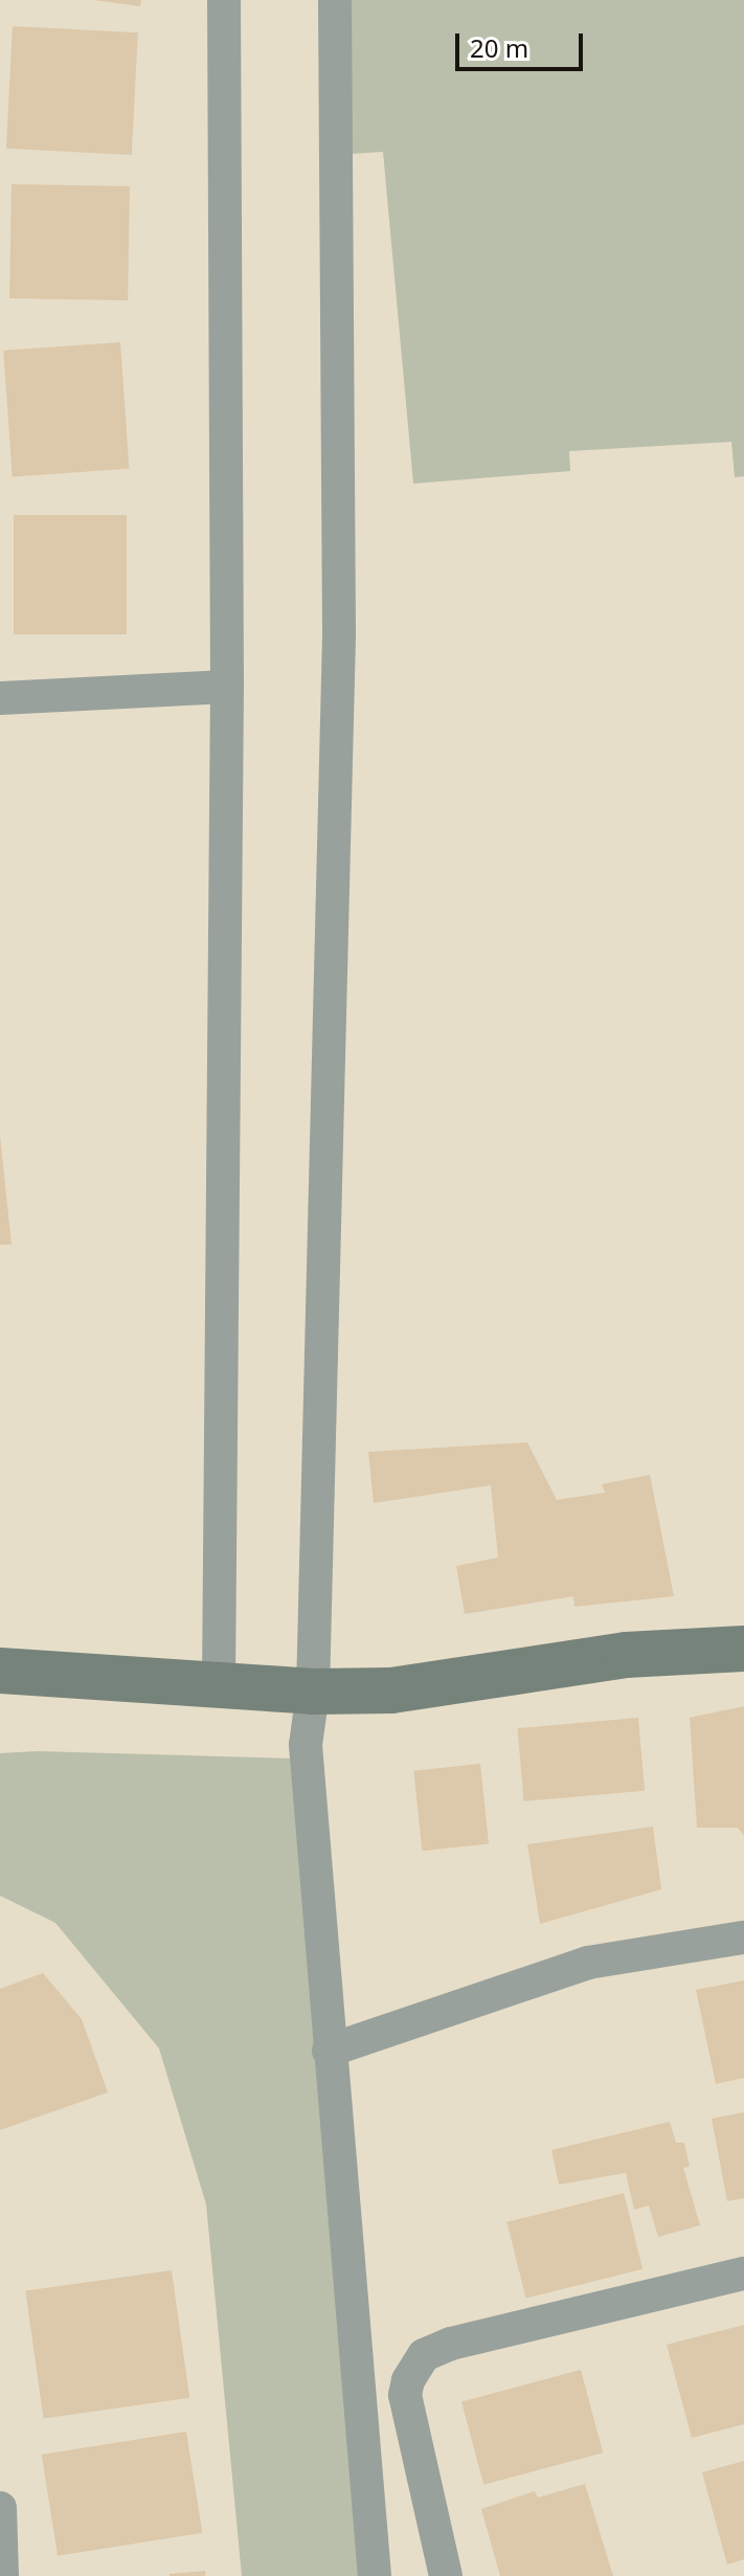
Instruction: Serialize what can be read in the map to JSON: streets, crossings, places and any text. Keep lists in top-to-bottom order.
{
  "scale_bar": "20 m"
}
